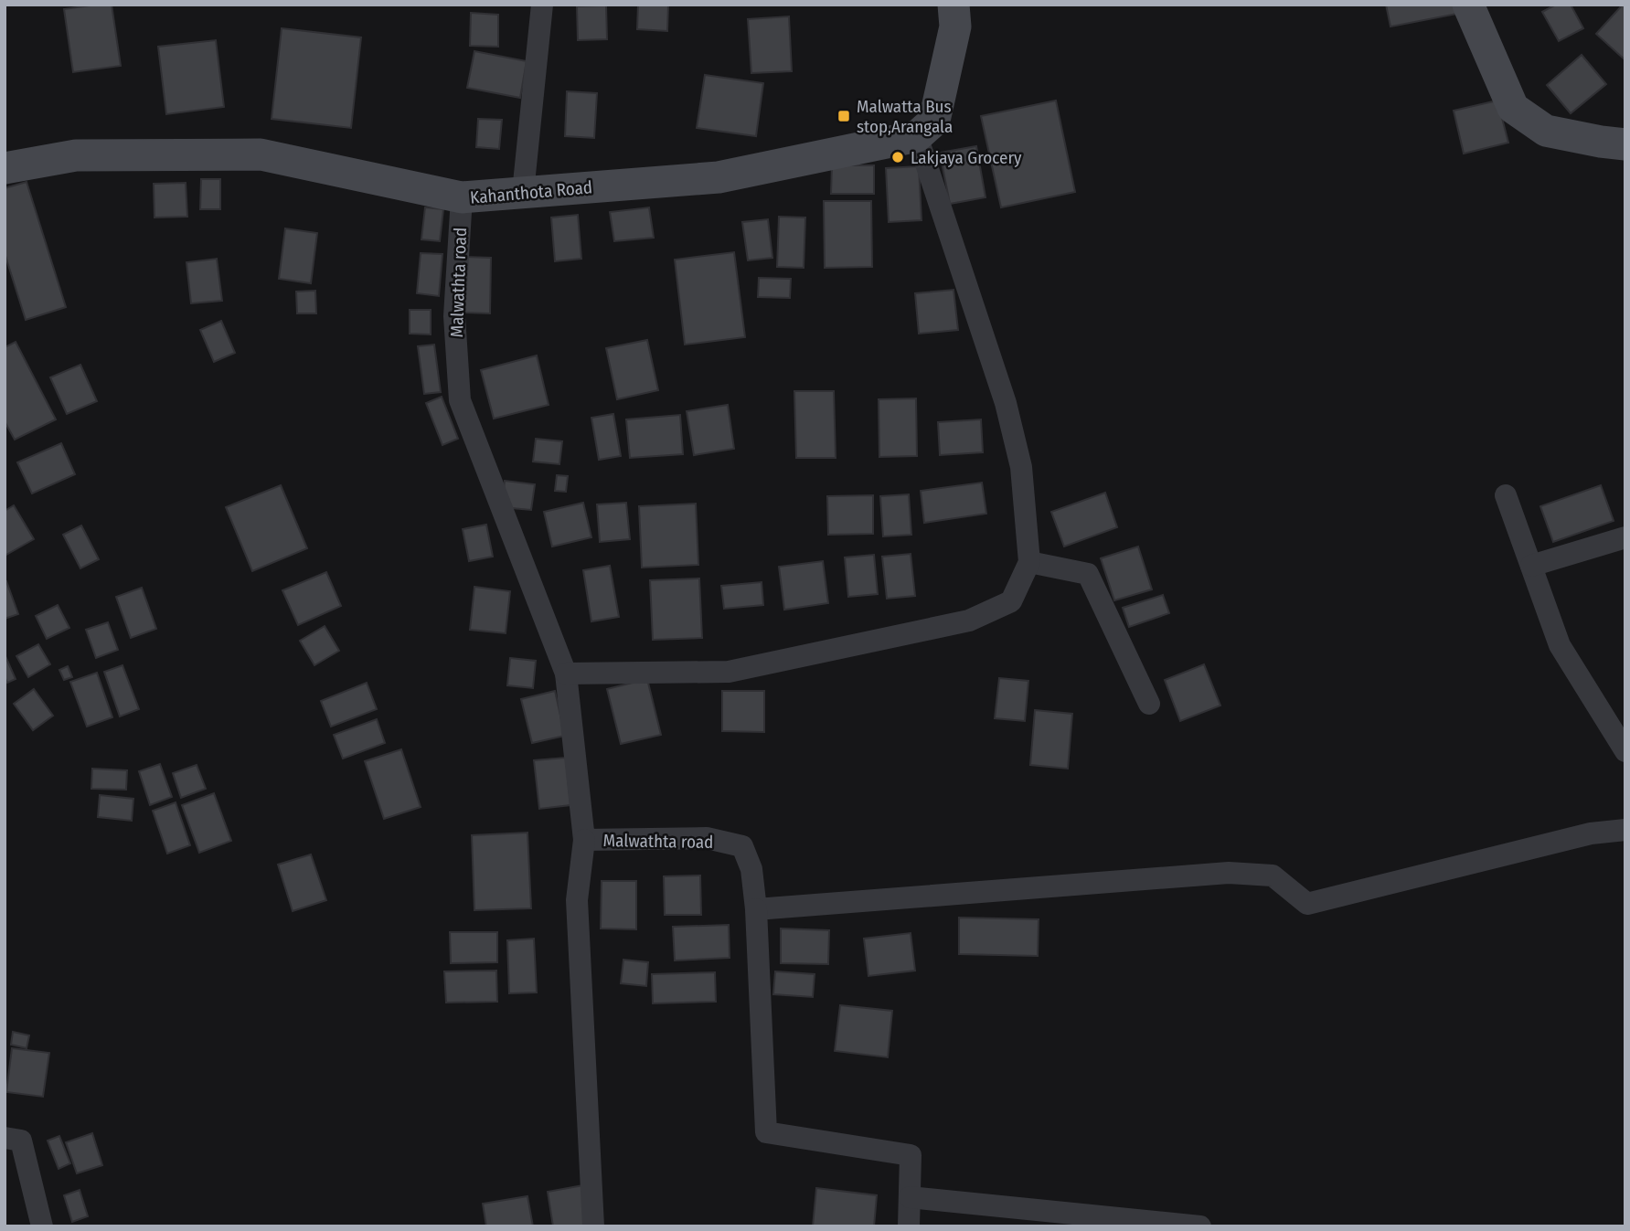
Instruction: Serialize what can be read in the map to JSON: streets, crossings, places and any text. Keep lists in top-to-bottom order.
{
  "streets": {
    "main road": ["Kahanthota Road"],
    "street": ["Malwathta road"]
  },
  "crossings": [
    ["Kahanthota Road", "Malwathta road"]
  ],
  "places": {
    "transit": ["Malwatta Bus stop,Arangala"],
    "other": ["Lakjaya Grocery"]
  }
}
